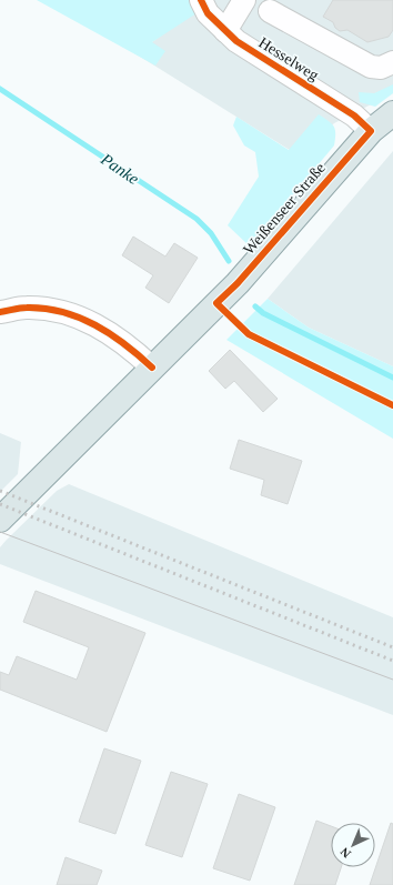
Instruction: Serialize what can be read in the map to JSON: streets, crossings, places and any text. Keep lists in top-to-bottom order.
{
  "streets": {
    "main road": ["Weißenseer Straße"],
    "street": ["Hesselweg"]
  },
  "crossings": [
    ["Hesselweg", "Weißenseer Straße"]
  ],
  "water": ["Panke"],
  "north": "bottom left"
}
